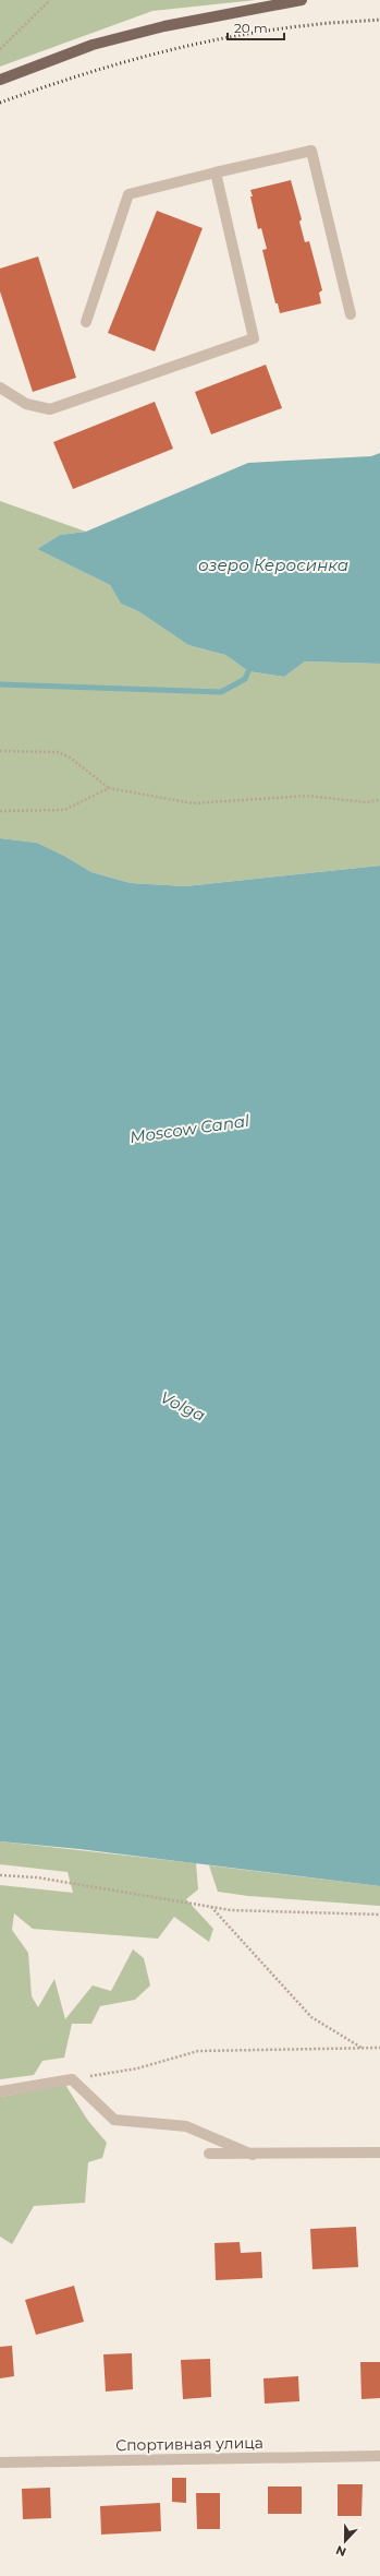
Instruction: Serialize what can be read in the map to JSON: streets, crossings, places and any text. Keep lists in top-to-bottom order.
{
  "streets": {
    "street": ["Спортивная улица"]
  },
  "water": ["озеро Керосинка", "Moscow Canal", "Volga"],
  "scale_bar": "20 m",
  "north": "bottom"
}
